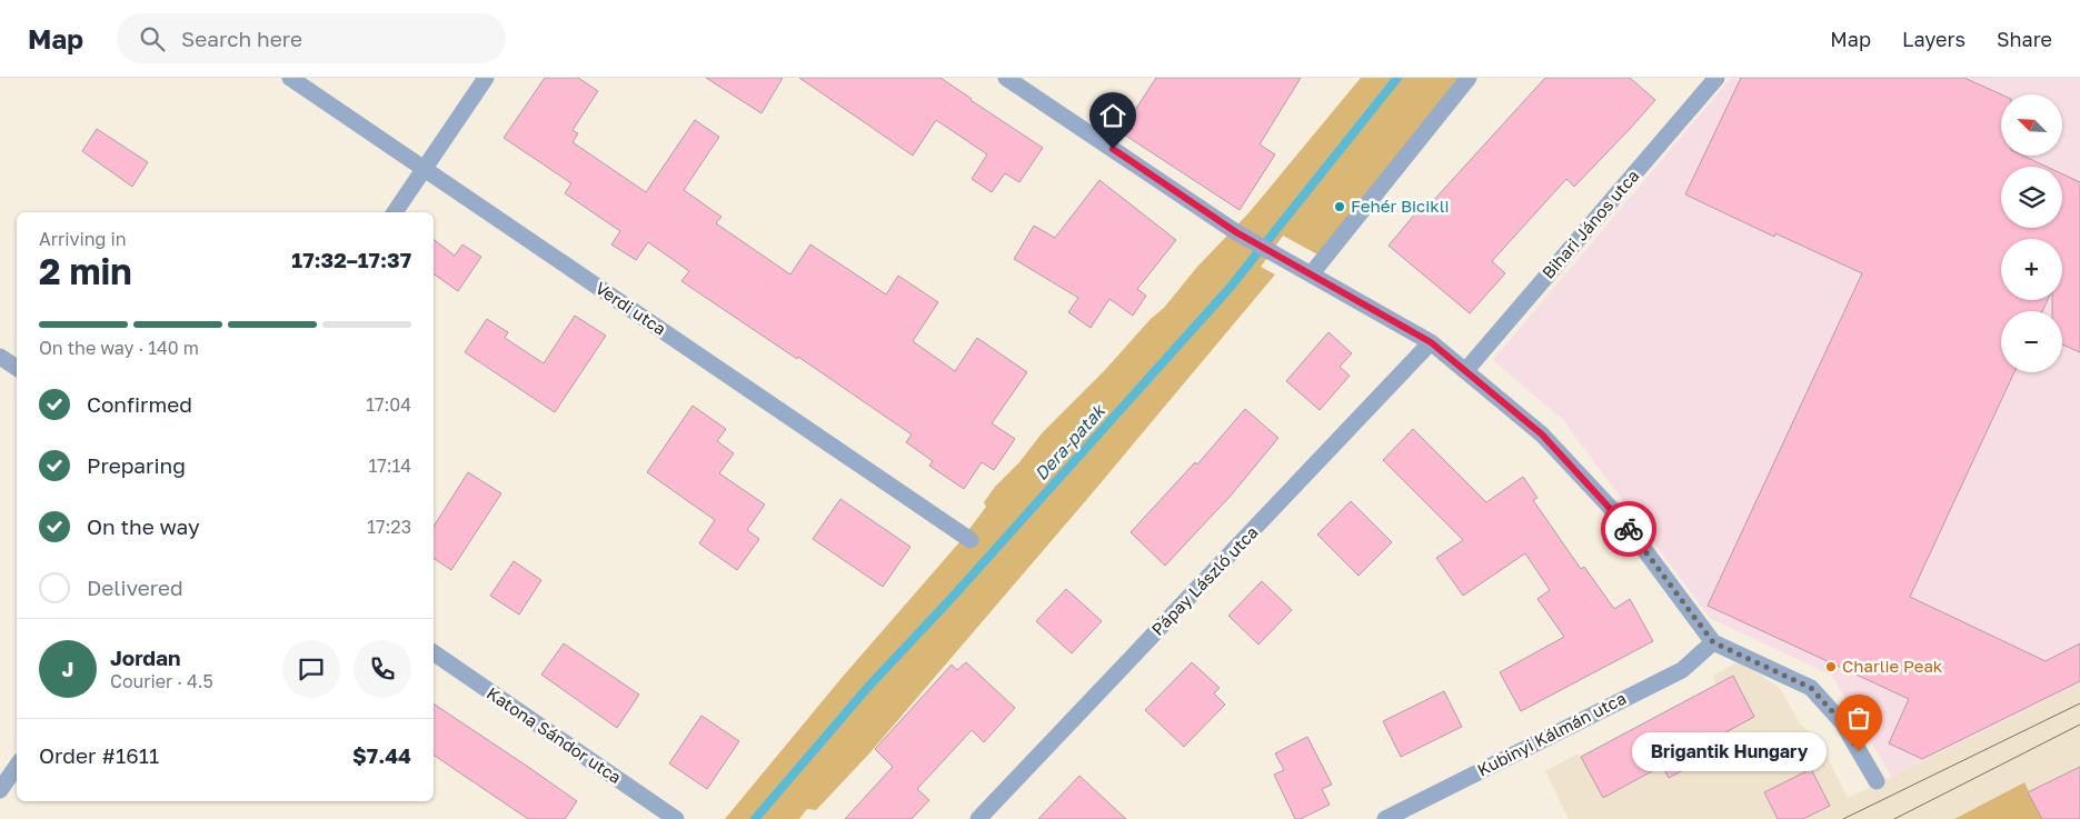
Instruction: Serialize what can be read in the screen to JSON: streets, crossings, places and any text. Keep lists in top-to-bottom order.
{
  "streets": {
    "street": [
      "Bihari János utca",
      "Verdi utca",
      "Pápay László utca",
      "Kubinyi Kálmán utca",
      "Katona Sándor utca"
    ]
  },
  "water": ["Dera-patak"],
  "places": ["Fehér Bicikli", "Charlie Peak", "Brigantik Hungary"],
  "north": "top left",
  "page": {
    "header": "Map",
    "search": "Search here",
    "nav": ["Map", "Layers", "Share"],
    "map_buttons": ["+", "−"],
    "heading": ["2 min", "Arriving in", "17:32–17:37"],
    "panel": [
      "Jordan",
      "Courier · 4.5",
      "Order #1611",
      "$7.44"
    ],
    "bar": "On the way · 140 m",
    "list": [
      ["Confirmed", "17:04"],
      ["Preparing", "17:14"],
      ["On the way", "17:23"],
      "Delivered"
    ],
    "round": "J",
    "bubble": "Brigantik Hungary"
  }
}
